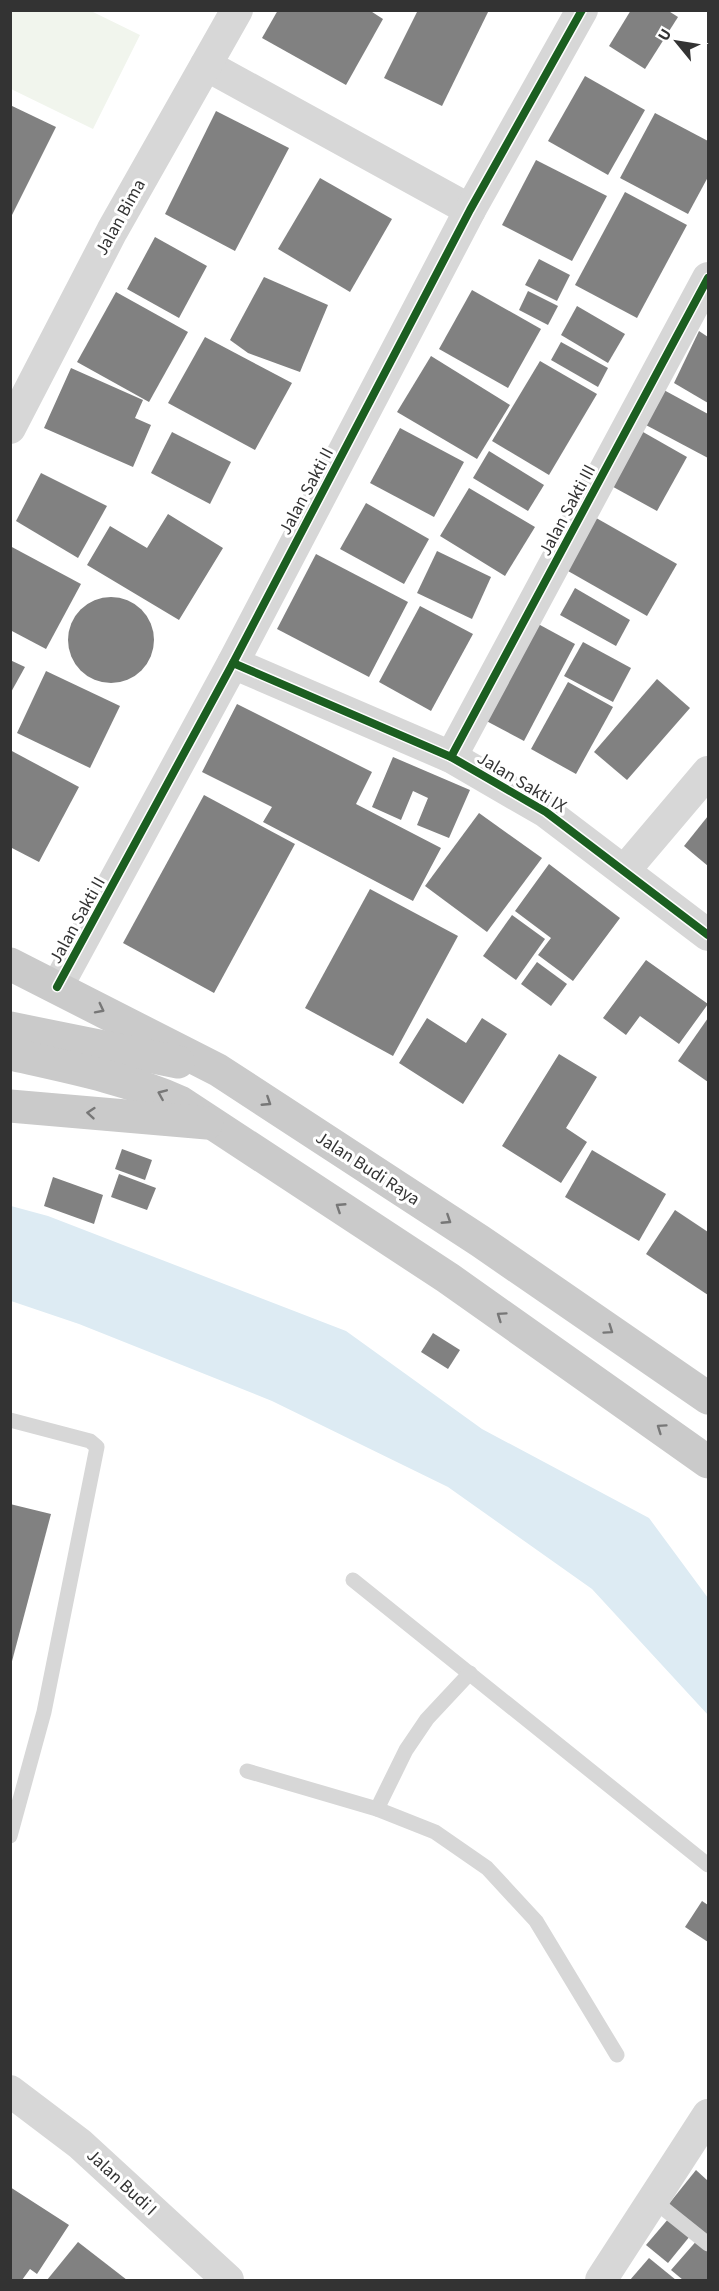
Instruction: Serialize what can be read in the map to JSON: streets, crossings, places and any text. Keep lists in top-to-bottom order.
{
  "streets": {
    "main road": ["Jalan Budi Raya"],
    "street": [
      "Jalan Bima",
      "Jalan Sakti II",
      "Jalan Sakti III",
      "Jalan Sakti IX",
      "Jalan Budi I"
    ]
  },
  "crossings": [
    ["Jalan Sakti II", "Jalan Sakti IX"],
    ["Jalan Sakti II", "Jalan Budi Raya"],
    ["Jalan Sakti III", "Jalan Sakti IX"]
  ],
  "north": "top left"
}
